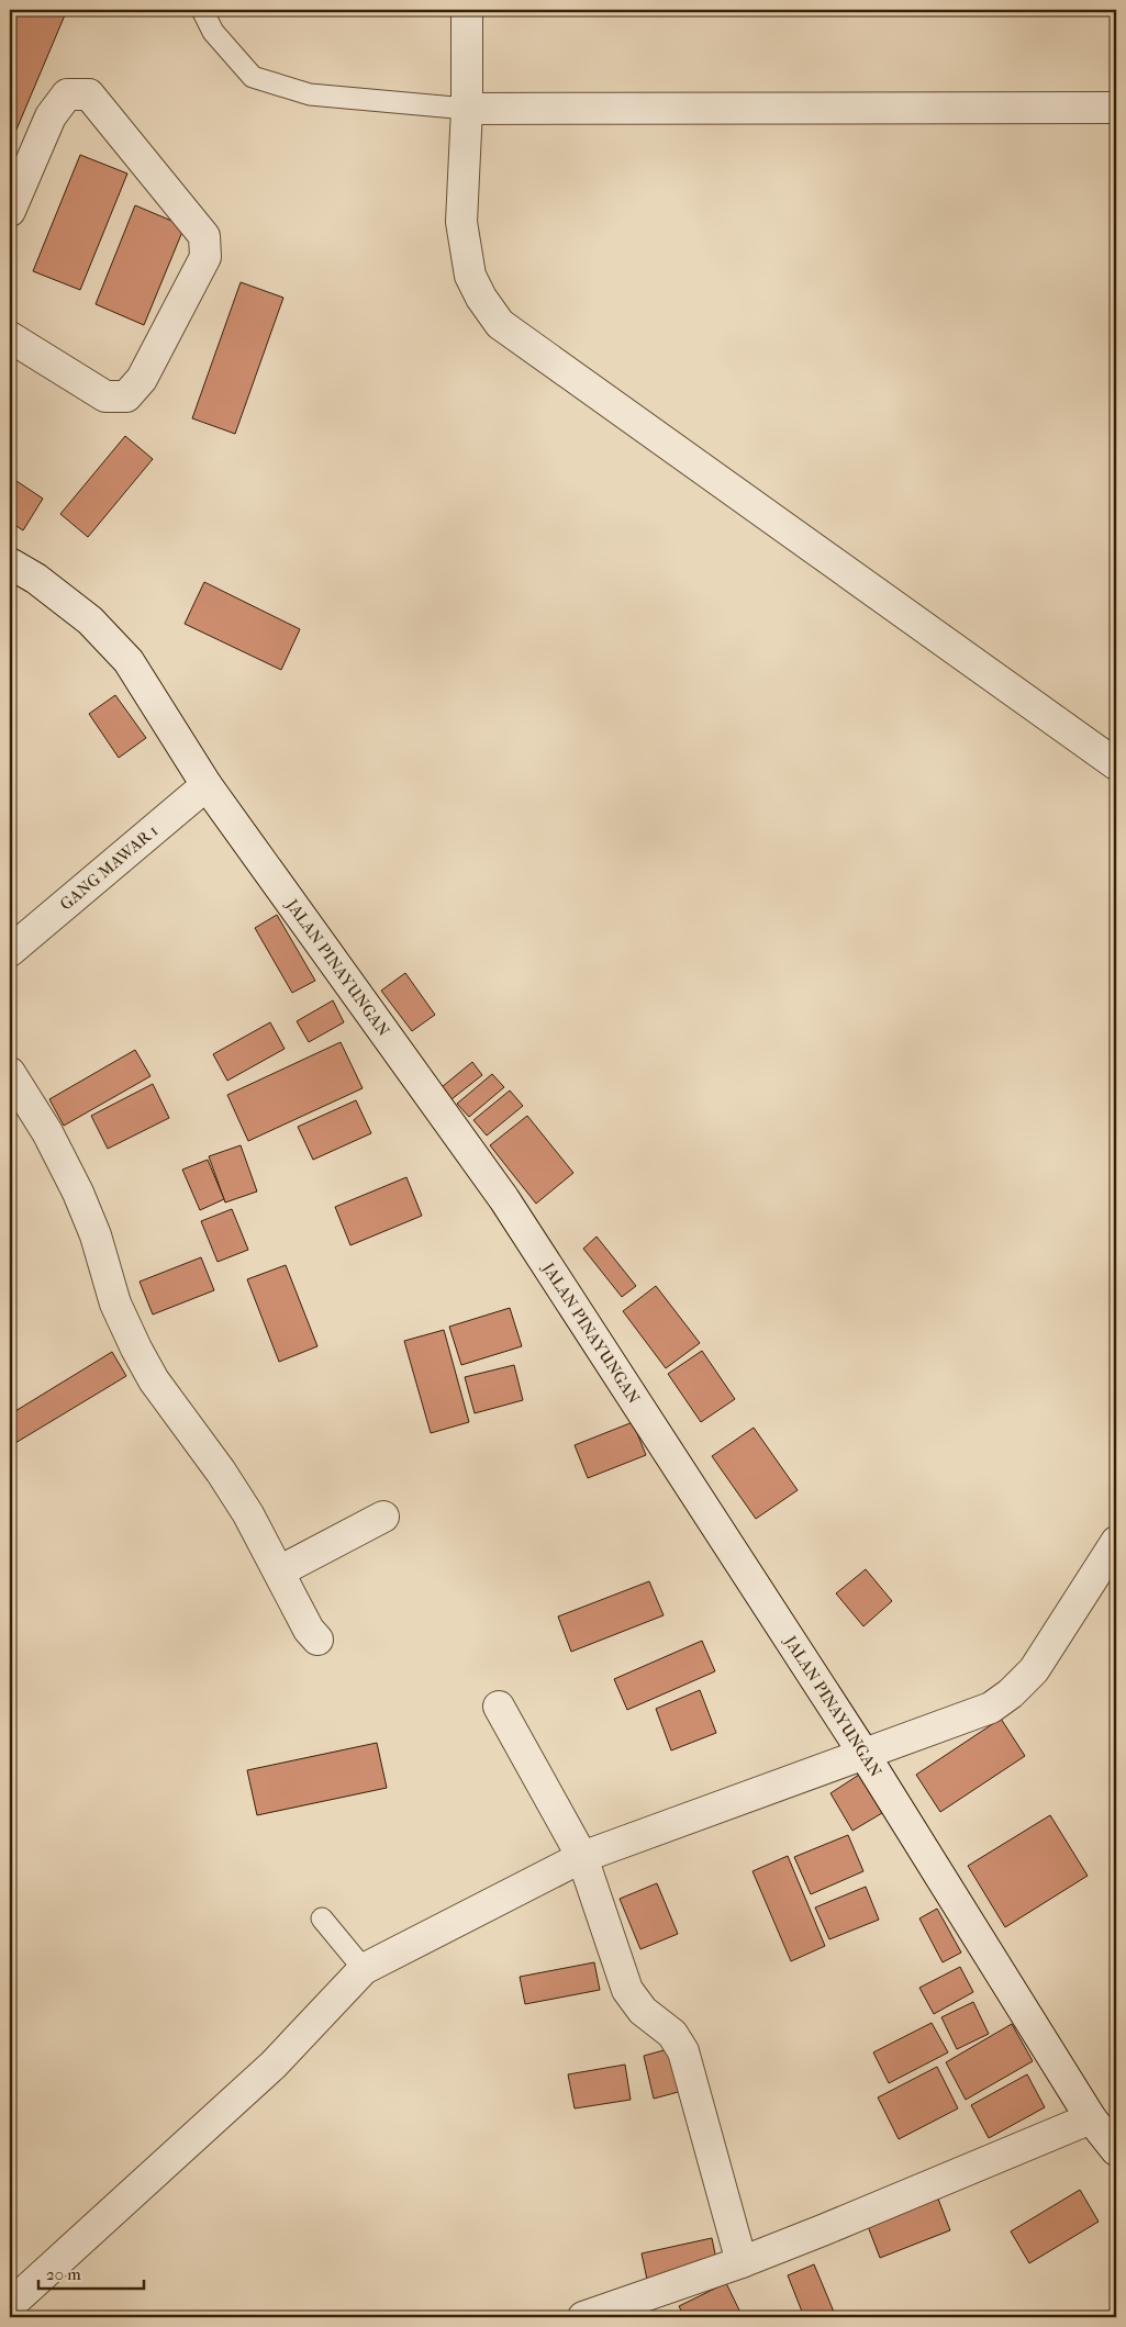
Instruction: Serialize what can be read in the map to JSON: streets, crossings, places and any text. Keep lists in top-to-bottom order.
{
  "streets": {
    "street": ["GANG MAWAR 1", "JALAN PINAYUNGAN"]
  },
  "crossings": [
    ["GANG MAWAR 1", "JALAN PINAYUNGAN"]
  ],
  "scale_bar": "20 m"
}
